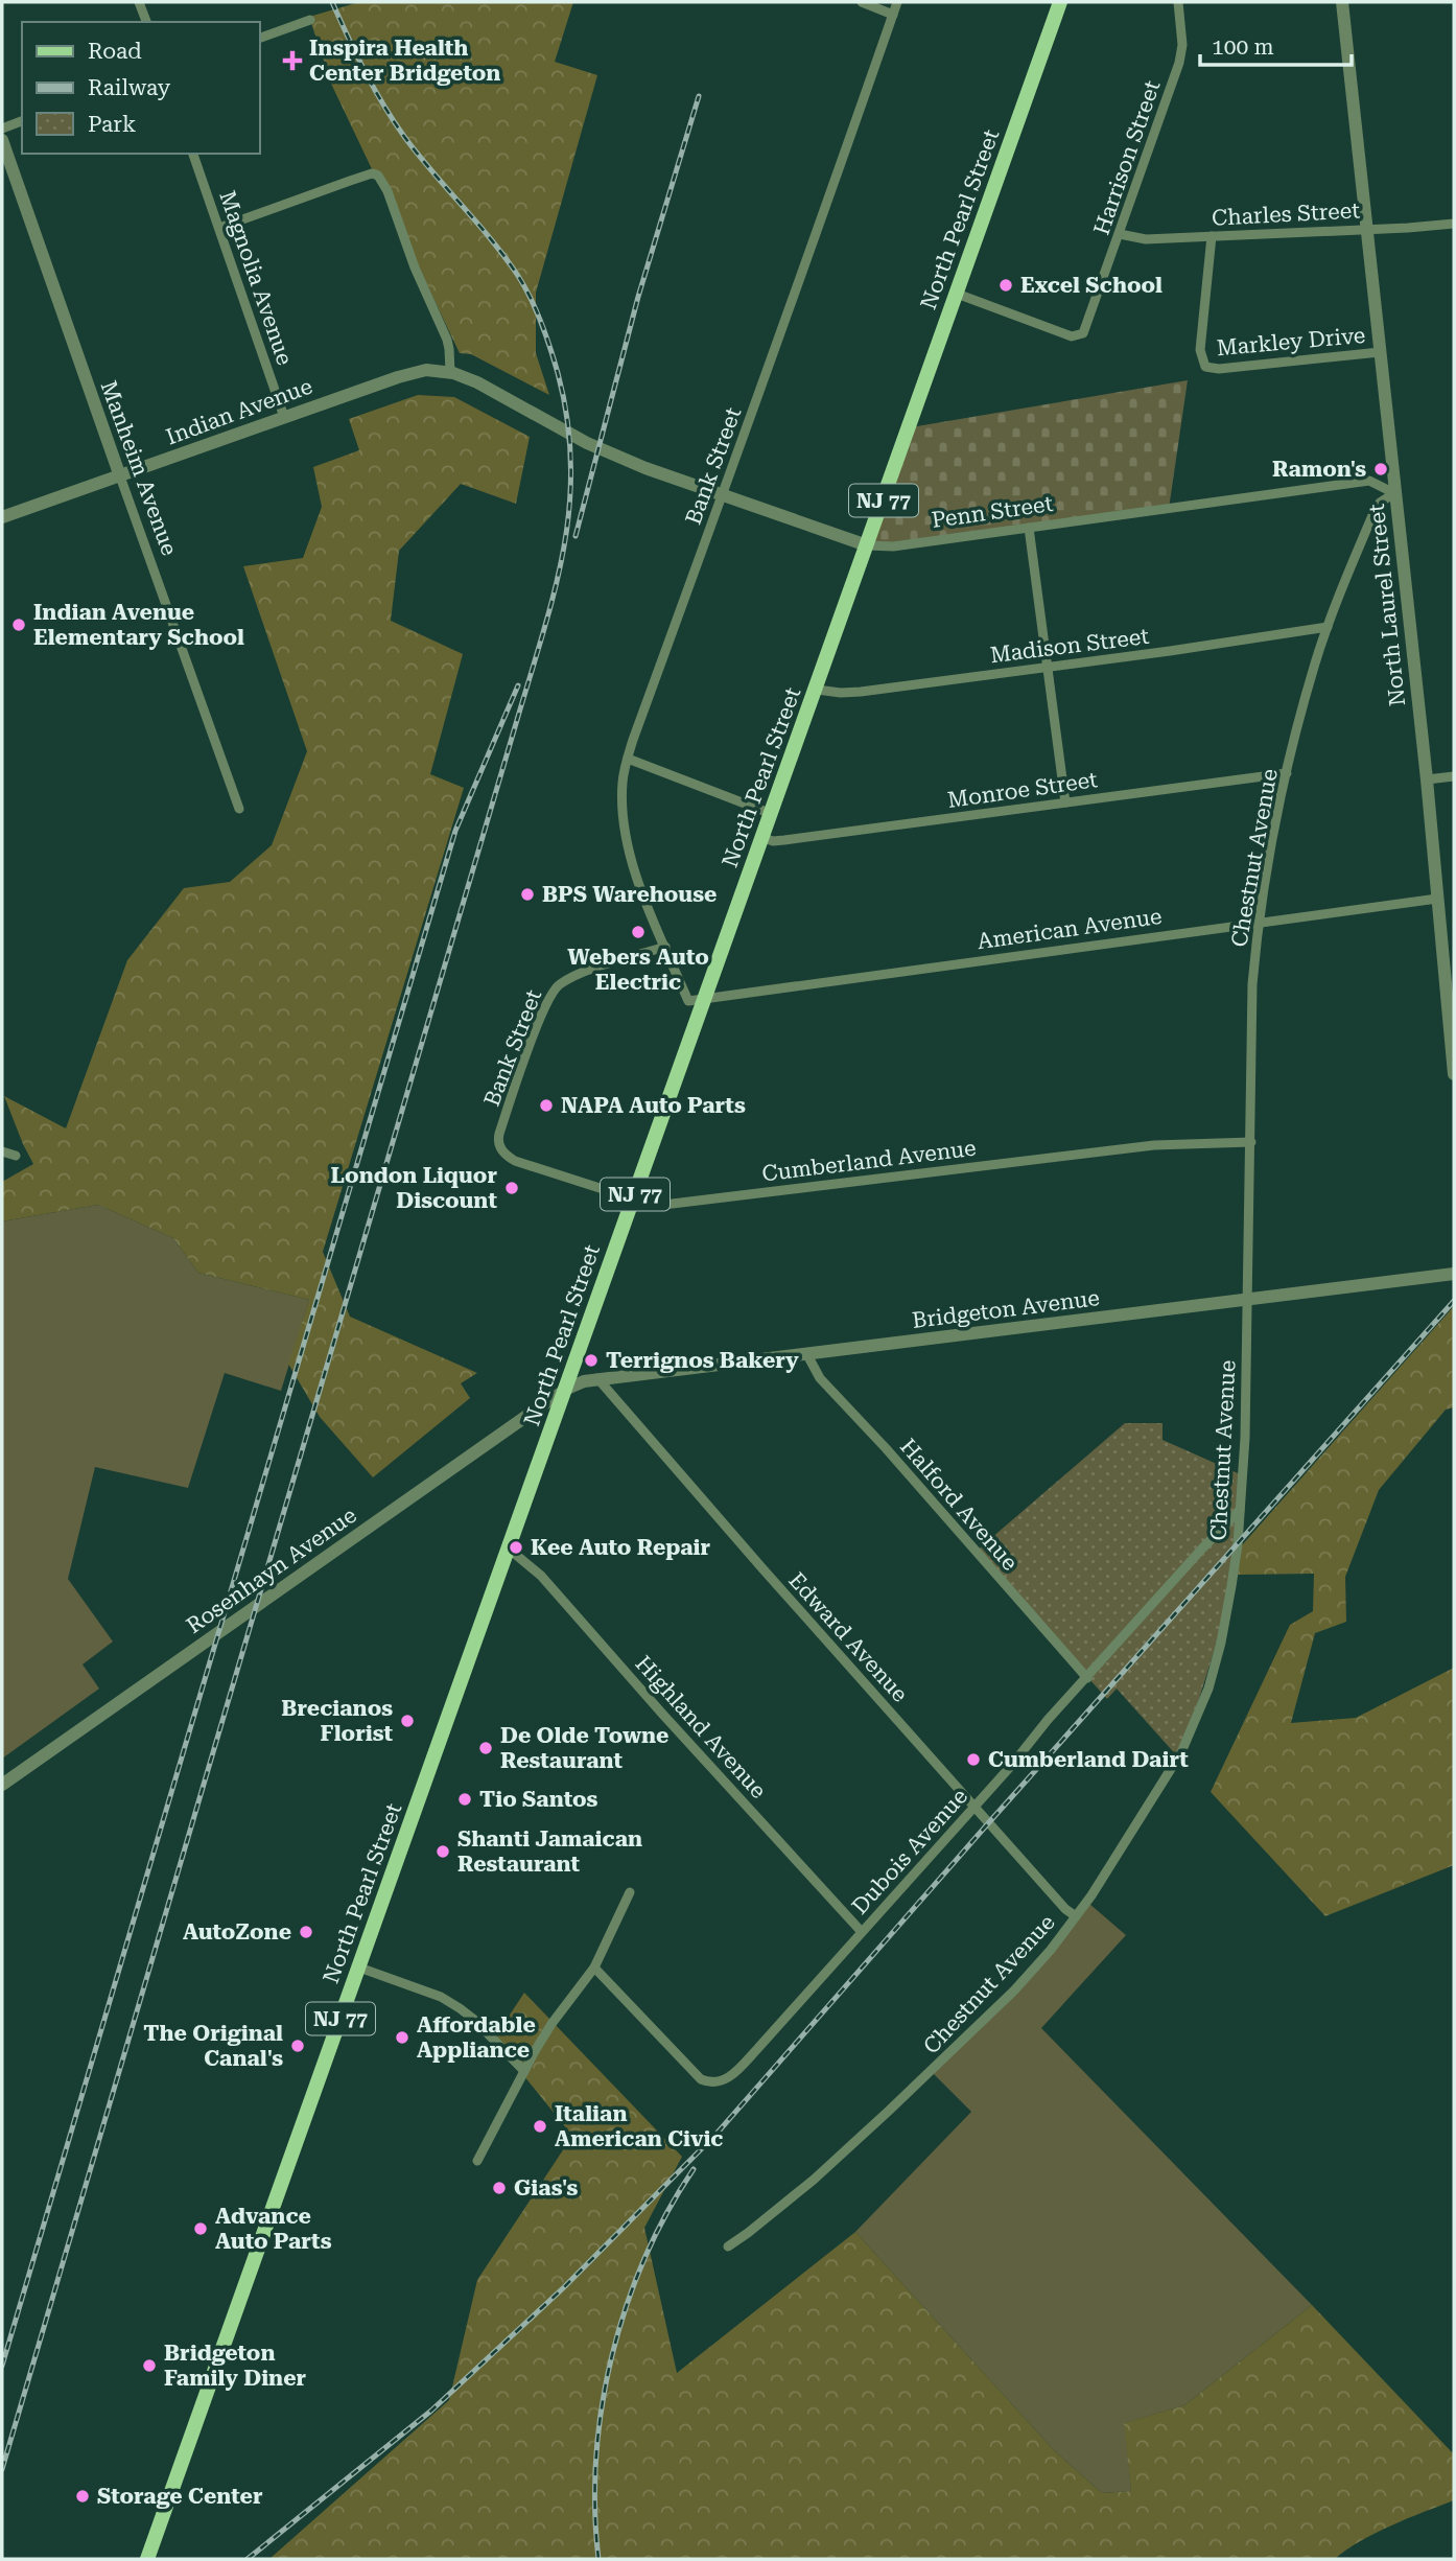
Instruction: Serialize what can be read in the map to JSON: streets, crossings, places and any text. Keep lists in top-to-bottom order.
{
  "streets": {
    "main road": ["North Pearl Street", "NJ 77"],
    "street": [
      "Harrison Street",
      "Charles Street",
      "Magnolia Avenue",
      "Markley Drive",
      "Indian Avenue",
      "Bank Street",
      "Manheim Avenue",
      "Penn Street",
      "North Laurel Street",
      "Madison Street",
      "Monroe Street",
      "Chestnut Avenue",
      "American Avenue",
      "Cumberland Avenue",
      "Bridgeton Avenue",
      "Halford Avenue",
      "Rosenhayn Avenue",
      "Edward Avenue",
      "Highland Avenue",
      "Dubois Avenue"
    ]
  },
  "crossings": [
    ["Harrison Street", "Charles Street"],
    ["Harrison Street", "North Pearl Street"],
    ["Charles Street", "Markley Drive"],
    ["Charles Street", "North Laurel Street"],
    ["North Pearl Street", "Bank Street"],
    ["North Pearl Street", "Penn Street"],
    ["North Pearl Street", "Madison Street"],
    ["North Pearl Street", "Monroe Street"],
    ["North Pearl Street", "American Avenue"],
    ["North Pearl Street", "Cumberland Avenue"],
    ["North Pearl Street", "Bridgeton Avenue"],
    ["North Pearl Street", "Rosenhayn Avenue"],
    ["North Pearl Street", "Highland Avenue"],
    ["Magnolia Avenue", "Indian Avenue"],
    ["Markley Drive", "North Laurel Street"],
    ["Indian Avenue", "Manheim Avenue"],
    ["Indian Avenue", "Penn Street"],
    ["Bank Street", "Penn Street"],
    ["Bank Street", "American Avenue"],
    ["Bank Street", "Cumberland Avenue"],
    ["Penn Street", "North Laurel Street"],
    ["Penn Street", "Chestnut Avenue"],
    ["North Laurel Street", "Chestnut Avenue"],
    ["North Laurel Street", "American Avenue"],
    ["Madison Street", "Chestnut Avenue"],
    ["Monroe Street", "Chestnut Avenue"],
    ["Chestnut Avenue", "American Avenue"],
    ["Chestnut Avenue", "Cumberland Avenue"],
    ["Chestnut Avenue", "Bridgeton Avenue"],
    ["Chestnut Avenue", "Edward Avenue"],
    ["Chestnut Avenue", "Dubois Avenue"],
    ["Bridgeton Avenue", "Halford Avenue"],
    ["Bridgeton Avenue", "Rosenhayn Avenue"],
    ["Bridgeton Avenue", "Edward Avenue"],
    ["Halford Avenue", "Dubois Avenue"],
    ["Edward Avenue", "Dubois Avenue"],
    ["Highland Avenue", "Dubois Avenue"]
  ],
  "places": {
    "health": ["Inspira Health Center Bridgeton"],
    "other": [
      "Excel School",
      "Ramon's",
      "Indian Avenue Elementary School",
      "BPS Warehouse",
      "Webers Auto Electric",
      "NAPA Auto Parts",
      "London Liquor Discount",
      "Terrignos Bakery",
      "Kee Auto Repair",
      "Brecianos Florist",
      "De Olde Towne Restaurant",
      "Cumberland Dairt",
      "Tio Santos",
      "Shanti Jamaican Restaurant",
      "AutoZone",
      "Affordable Appliance",
      "The Original Canal's",
      "Italian American Civic",
      "Gias's",
      "Advance Auto Parts",
      "Bridgeton Family Diner",
      "Storage Center"
    ]
  },
  "legend": ["Road", "Railway", "Park"],
  "scale_bar": "100 m"
}
